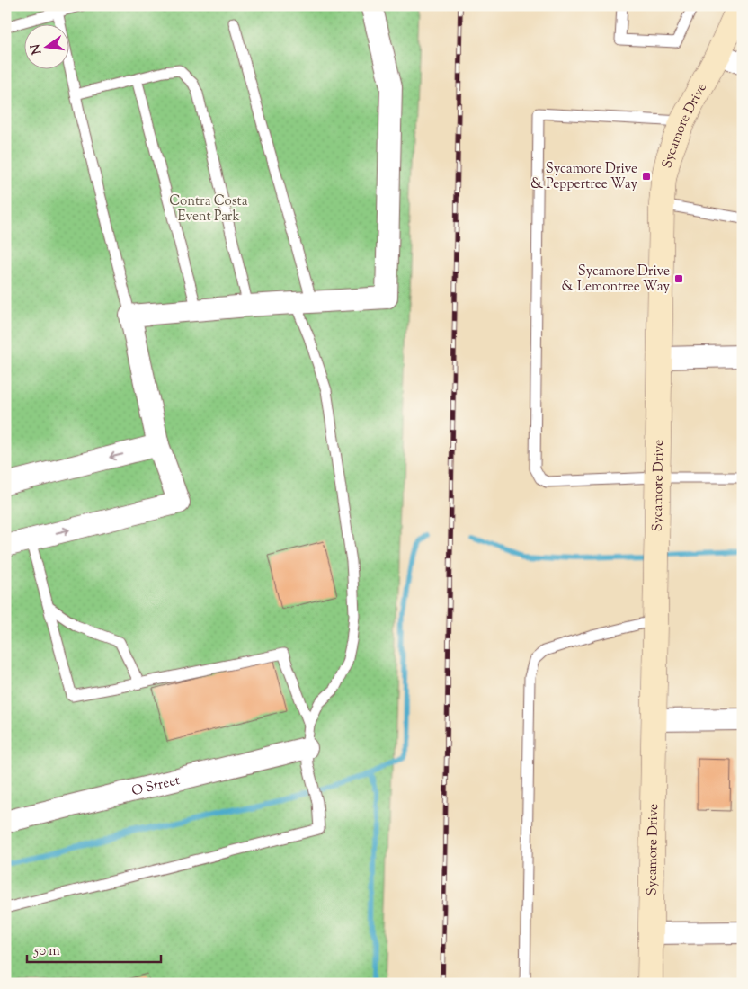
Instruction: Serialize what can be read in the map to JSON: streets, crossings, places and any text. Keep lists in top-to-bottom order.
{
  "streets": {
    "street": ["Sycamore Drive", "O Street"]
  },
  "parks": ["Contra Costa Event Park"],
  "places": {
    "transit": ["Sycamore Drive & Peppertree Way", "Sycamore Drive & Lemontree Way"]
  },
  "scale_bar": "50 m",
  "north": "left"
}
